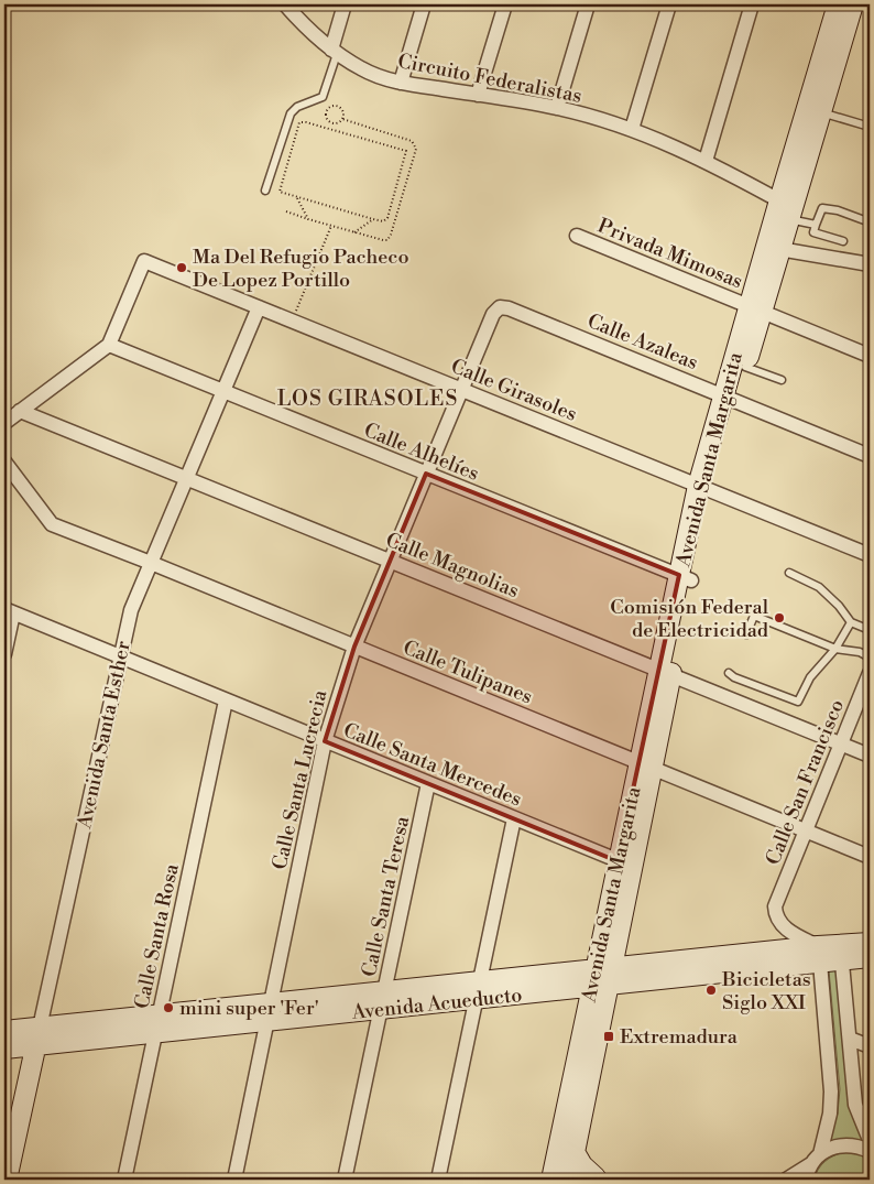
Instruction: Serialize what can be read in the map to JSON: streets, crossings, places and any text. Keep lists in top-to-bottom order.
{
  "streets": {
    "main road": ["Avenida Santa Margarita", "Avenida Santa Esther", "Avenida Acueducto"],
    "street": [
      "Circuito Federalistas",
      "Privada Mimosas",
      "Calle Azaleas",
      "Calle Girasoles",
      "Calle Alhelíes",
      "Calle Magnolias",
      "Calle Tulipanes",
      "Calle Santa Mercedes",
      "Calle Santa Lucrecia",
      "Calle San Francisco",
      "Calle Santa Teresa",
      "Calle Santa Rosa"
    ]
  },
  "crossings": [
    ["Circuito Federalistas", "Avenida Santa Margarita"],
    ["Privada Mimosas", "Avenida Santa Margarita"],
    ["Calle Azaleas", "Avenida Santa Margarita"],
    ["Calle Azaleas", "Calle Santa Lucrecia"],
    ["Calle Girasoles", "Calle Alhelíes"],
    ["Calle Girasoles", "Avenida Santa Margarita"],
    ["Calle Girasoles", "Avenida Santa Esther"],
    ["Calle Girasoles", "Calle Santa Lucrecia"],
    ["Calle Alhelíes", "Avenida Santa Margarita"],
    ["Calle Alhelíes", "Avenida Santa Esther"],
    ["Calle Alhelíes", "Calle Santa Lucrecia"],
    ["Avenida Santa Margarita", "Calle Magnolias"],
    ["Avenida Santa Margarita", "Calle Tulipanes"],
    ["Avenida Santa Margarita", "Calle Santa Mercedes"],
    ["Avenida Santa Margarita", "Avenida Acueducto"],
    ["Calle Magnolias", "Avenida Santa Esther"],
    ["Calle Magnolias", "Calle Santa Lucrecia"],
    ["Calle Magnolias", "Calle San Francisco"],
    ["Calle Tulipanes", "Avenida Santa Esther"],
    ["Calle Tulipanes", "Calle Santa Lucrecia"],
    ["Calle Tulipanes", "Calle San Francisco"],
    ["Avenida Santa Esther", "Calle Santa Mercedes"],
    ["Avenida Santa Esther", "Avenida Acueducto"],
    ["Calle Santa Mercedes", "Calle Santa Lucrecia"],
    ["Calle Santa Mercedes", "Calle Santa Teresa"],
    ["Calle Santa Mercedes", "Calle Santa Rosa"],
    ["Calle Santa Lucrecia", "Avenida Acueducto"],
    ["Calle San Francisco", "Avenida Acueducto"],
    ["Calle Santa Teresa", "Avenida Acueducto"],
    ["Calle Santa Rosa", "Avenida Acueducto"]
  ],
  "districts": ["LOS GIRASOLES"],
  "places": {
    "other": [
      "Ma Del Refugio Pacheco De Lopez Portillo",
      "Comisión Federal de Electricidad",
      "Bicicletas Siglo XXI",
      "mini super 'Fer'"
    ],
    "transit": ["Extremadura"]
  }
}
